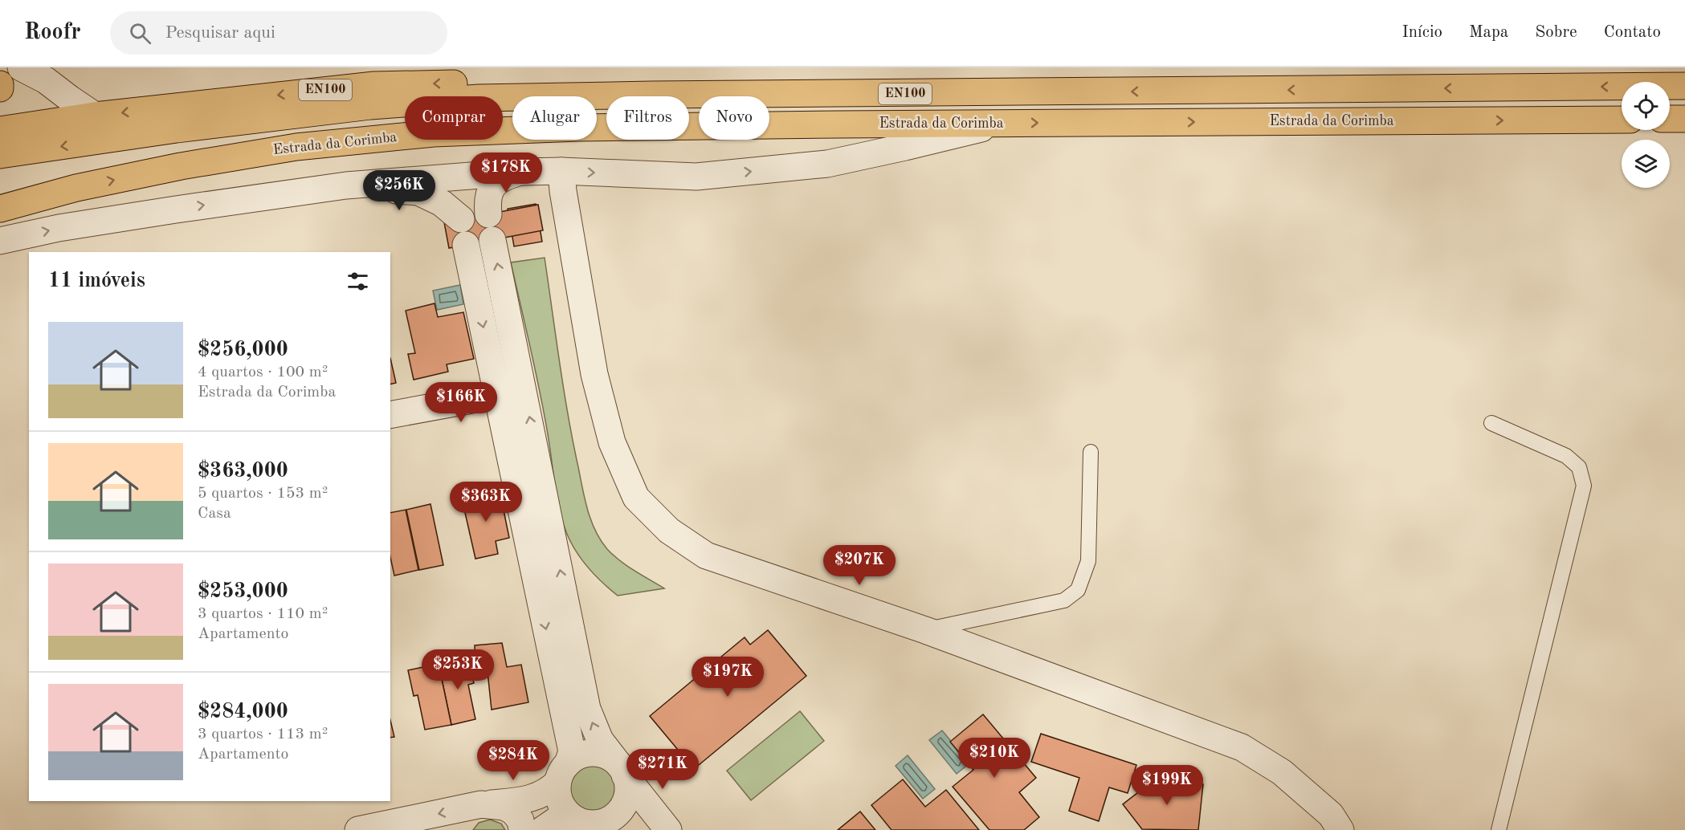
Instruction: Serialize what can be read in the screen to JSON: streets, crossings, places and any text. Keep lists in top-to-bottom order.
{
  "streets": {
    "main road": ["EN100", "Estrada da Corimba"]
  },
  "page": {
    "header": "Roofr",
    "search": "Pesquisar aqui",
    "nav": [
      "Início",
      "Mapa",
      "Sobre",
      "Contato"
    ],
    "chip": [
      "Comprar",
      "Alugar",
      "Filtros",
      "Novo"
    ],
    "price": [
      "$178K",
      "$256K",
      "$166K",
      "$363K",
      "$207K",
      "$253K",
      "$197K",
      "$210K",
      "$284K",
      "$271K",
      "$199K"
    ],
    "heading": "11 imóveis",
    "list": [
      {
        "name": "$256,000",
        "note": "4 quartos · 100 m² · Estrada da Corimba"
      },
      {
        "name": "$363,000",
        "note": "5 quartos · 153 m² · Casa"
      },
      {
        "name": "$253,000",
        "note": "3 quartos · 110 m² · Apartamento"
      },
      {
        "name": "$284,000",
        "note": "3 quartos · 113 m² · Apartamento"
      }
    ]
  }
}
